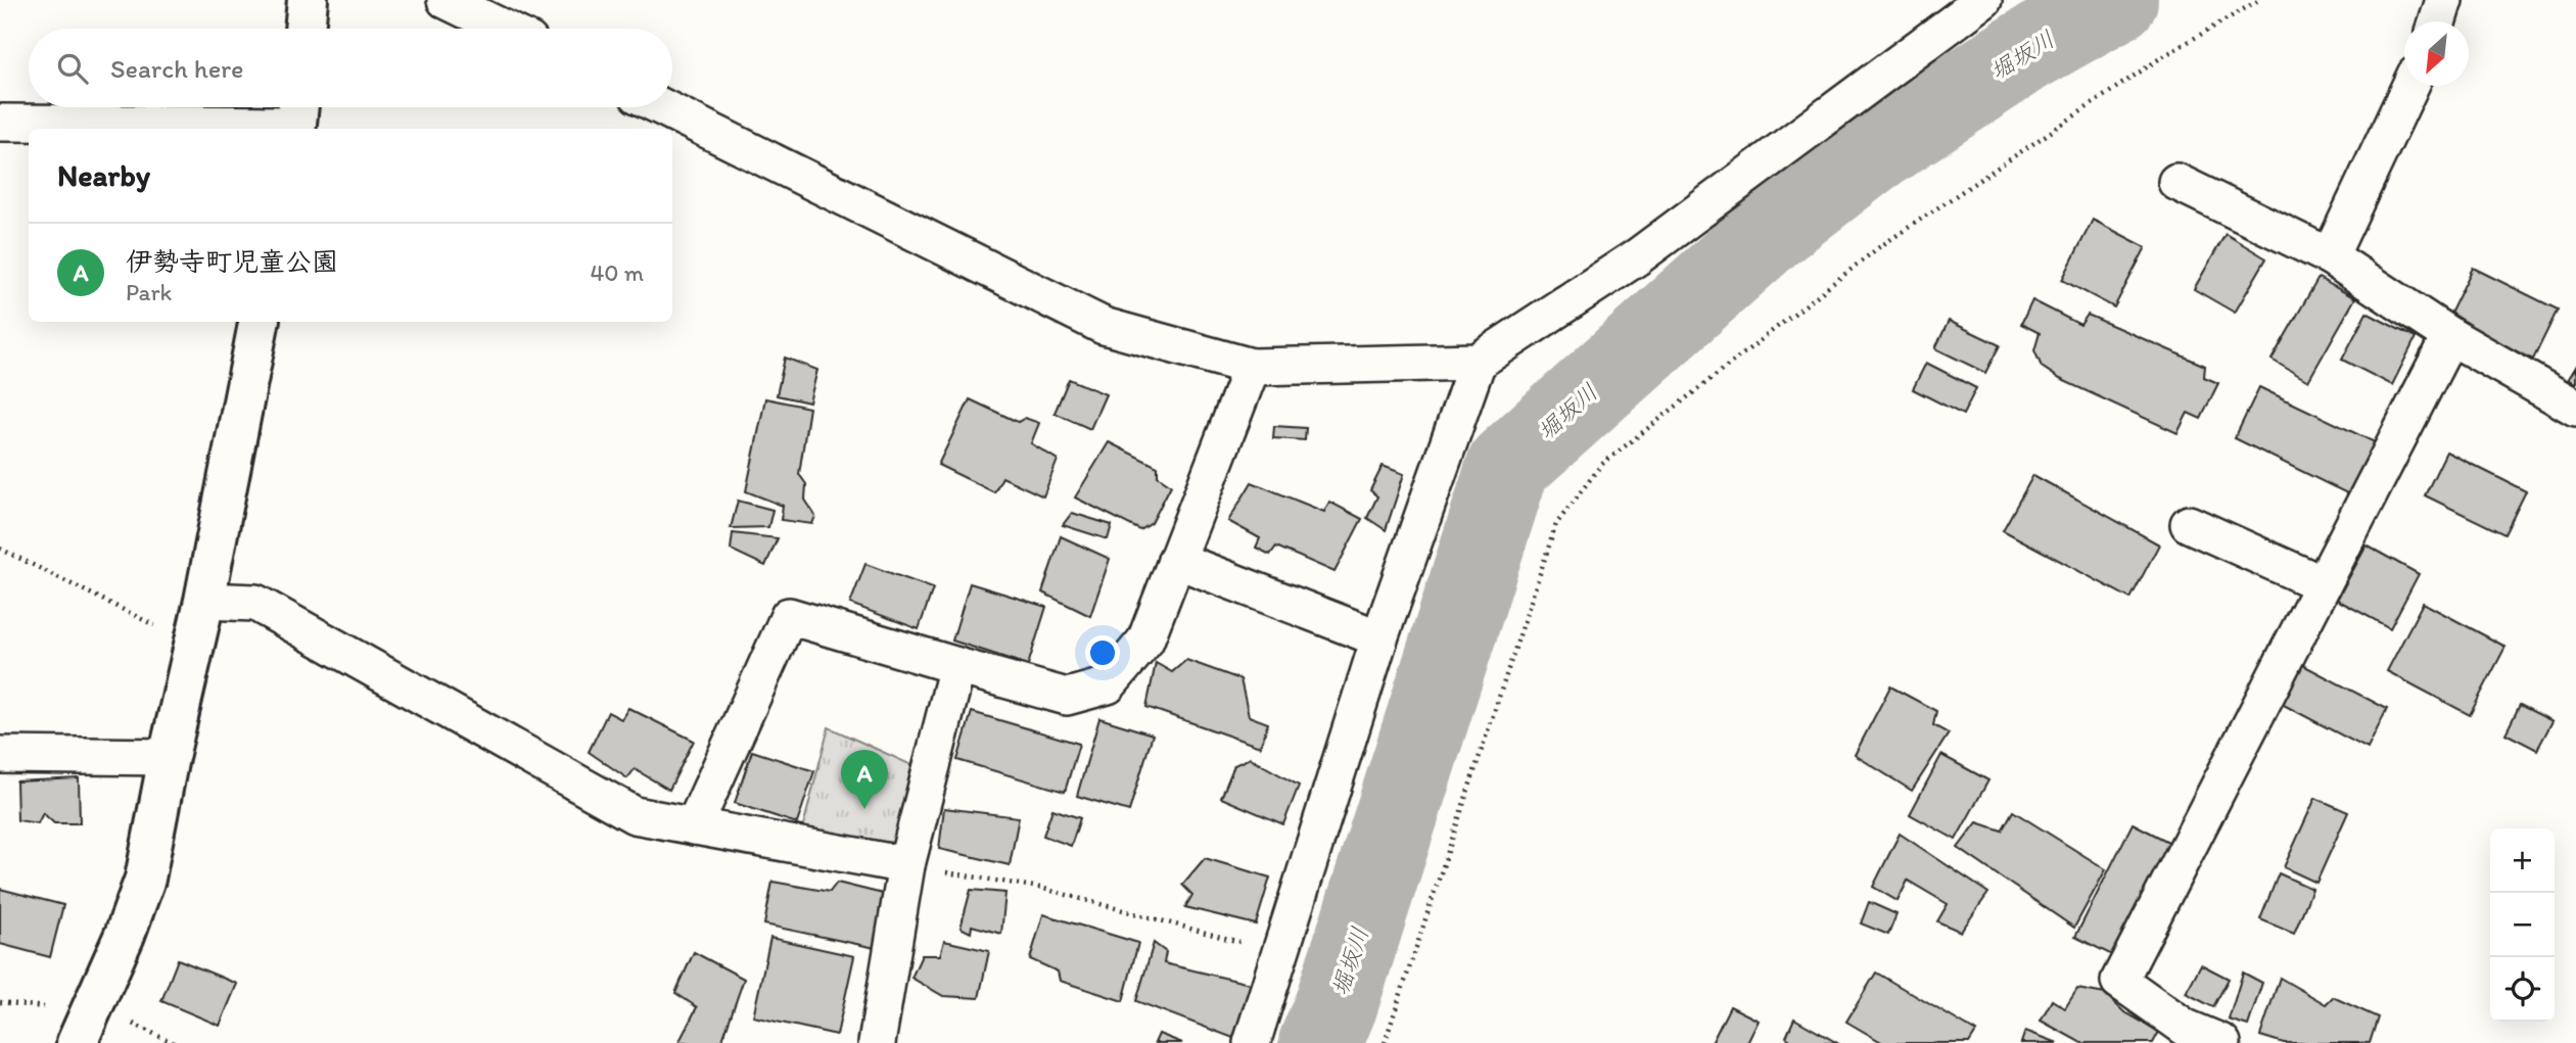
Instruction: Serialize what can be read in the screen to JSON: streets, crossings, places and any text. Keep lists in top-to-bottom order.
{
  "water": ["堀坂川"],
  "north": "bottom left",
  "page": {
    "search": "Search here",
    "heading": "Nearby",
    "list": [
      {
        "mark": "A",
        "name": "伊勢寺町児童公園",
        "note": "Park",
        "value": "40 m"
      }
    ],
    "pins": "A",
    "map_buttons": ["+", "−"]
  }
}
